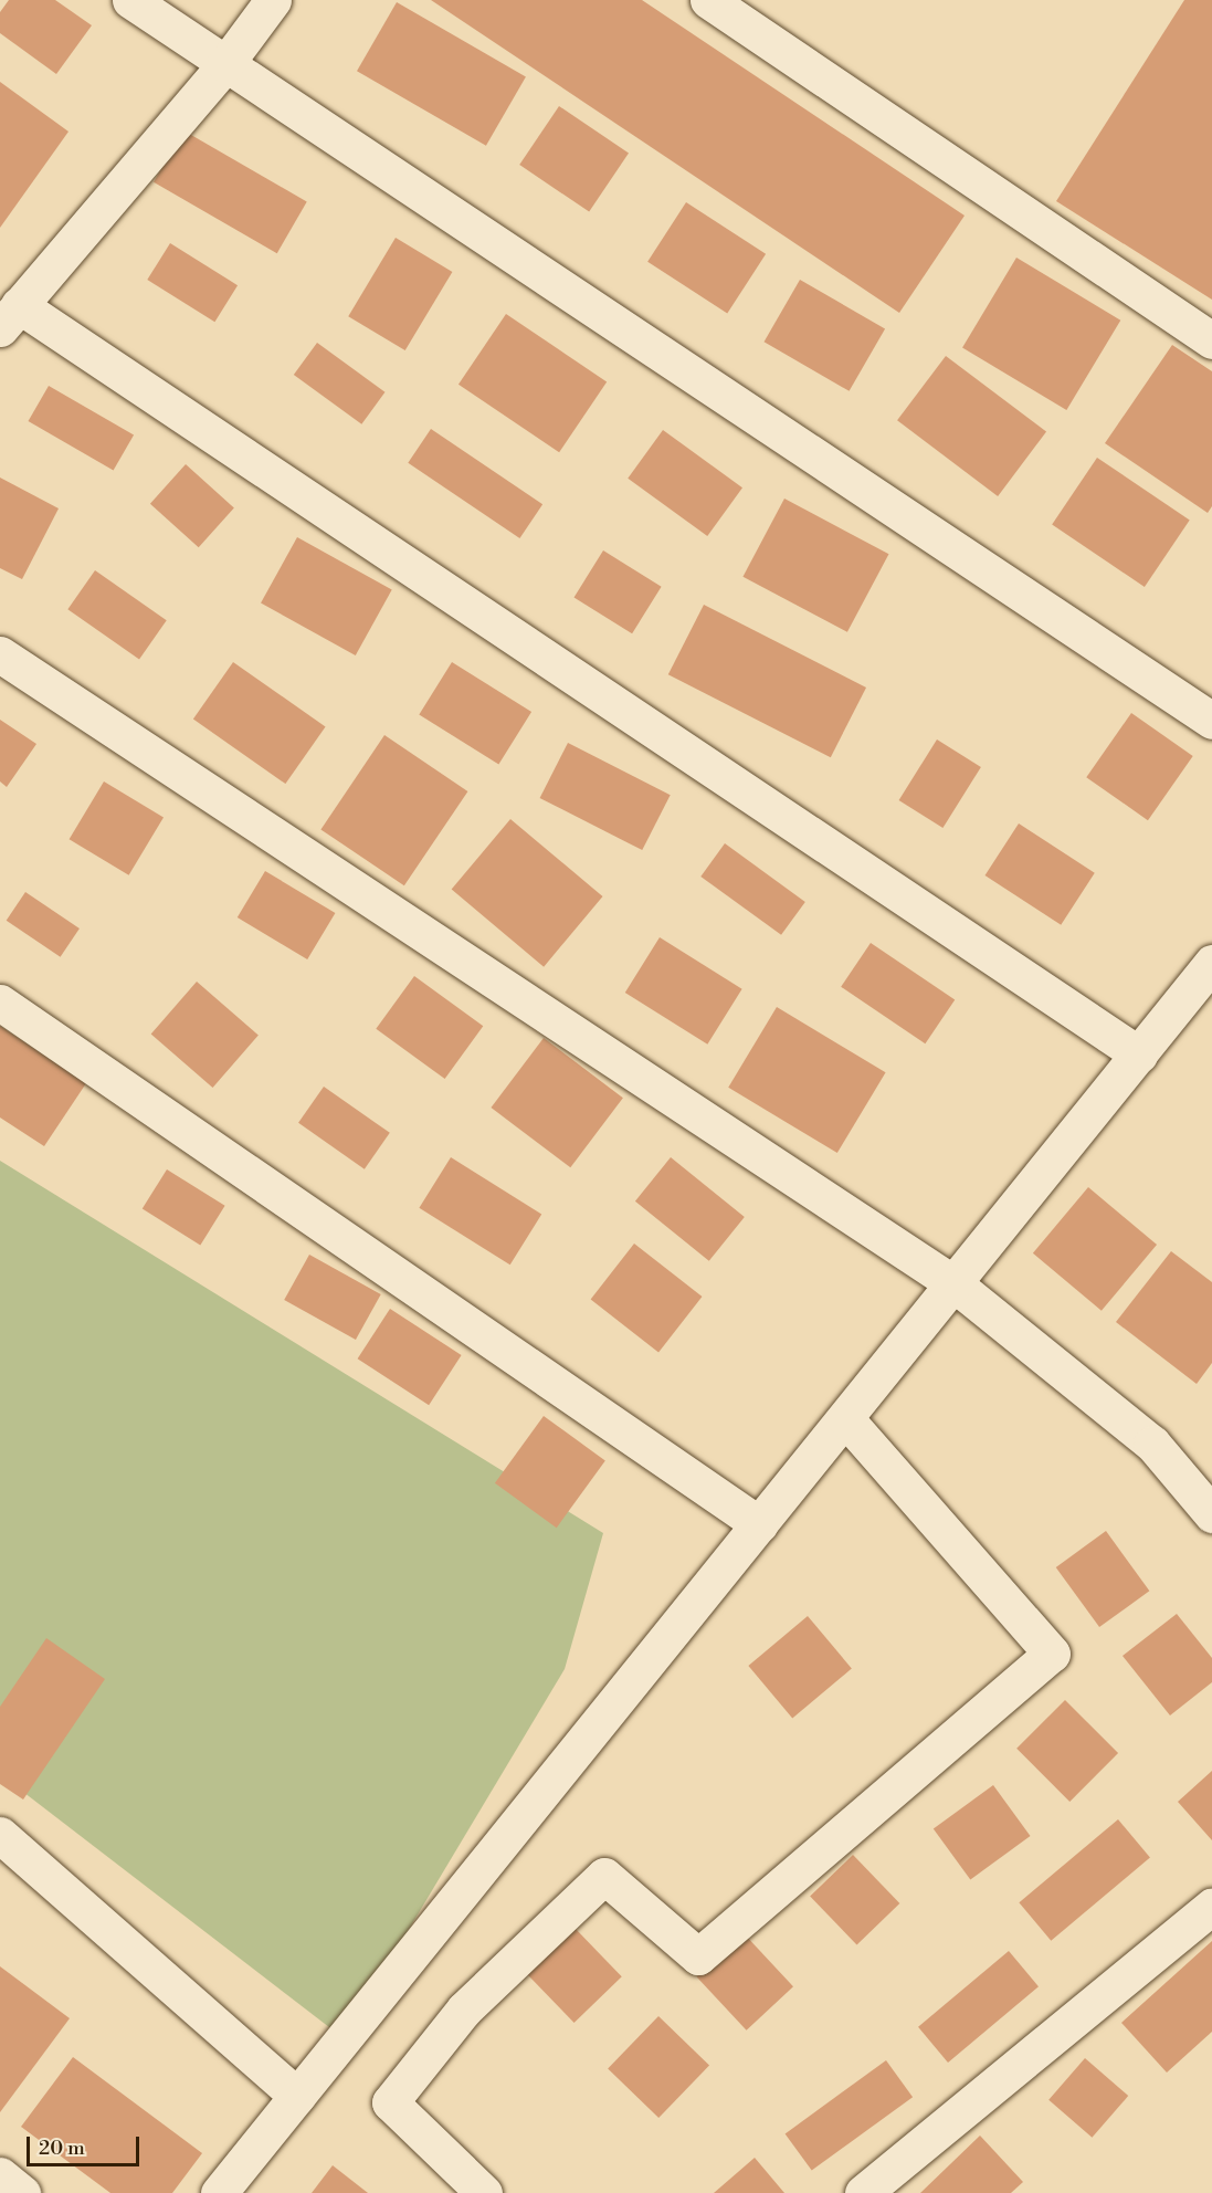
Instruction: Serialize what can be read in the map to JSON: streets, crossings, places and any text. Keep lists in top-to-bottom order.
{
  "scale_bar": "20 m"
}
